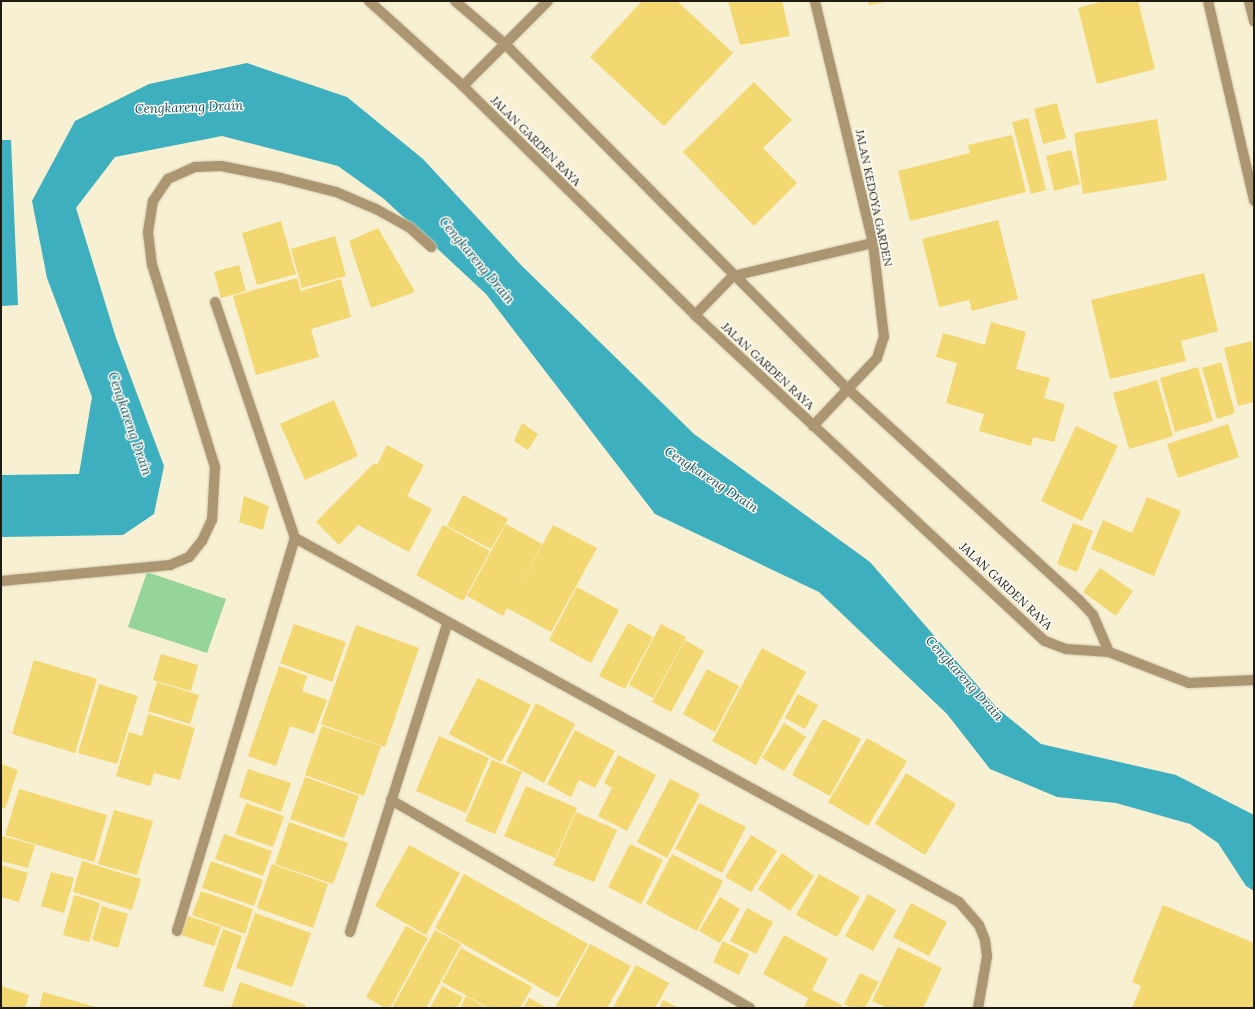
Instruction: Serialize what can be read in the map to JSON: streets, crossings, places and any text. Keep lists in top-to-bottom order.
{
  "streets": {
    "street": ["JALAN GARDEN RAYA", "JALAN KEDOYA GARDEN"]
  },
  "crossings": [
    ["JALAN GARDEN RAYA", "JALAN KEDOYA GARDEN"]
  ],
  "water": ["Cengkareng Drain"]
}
